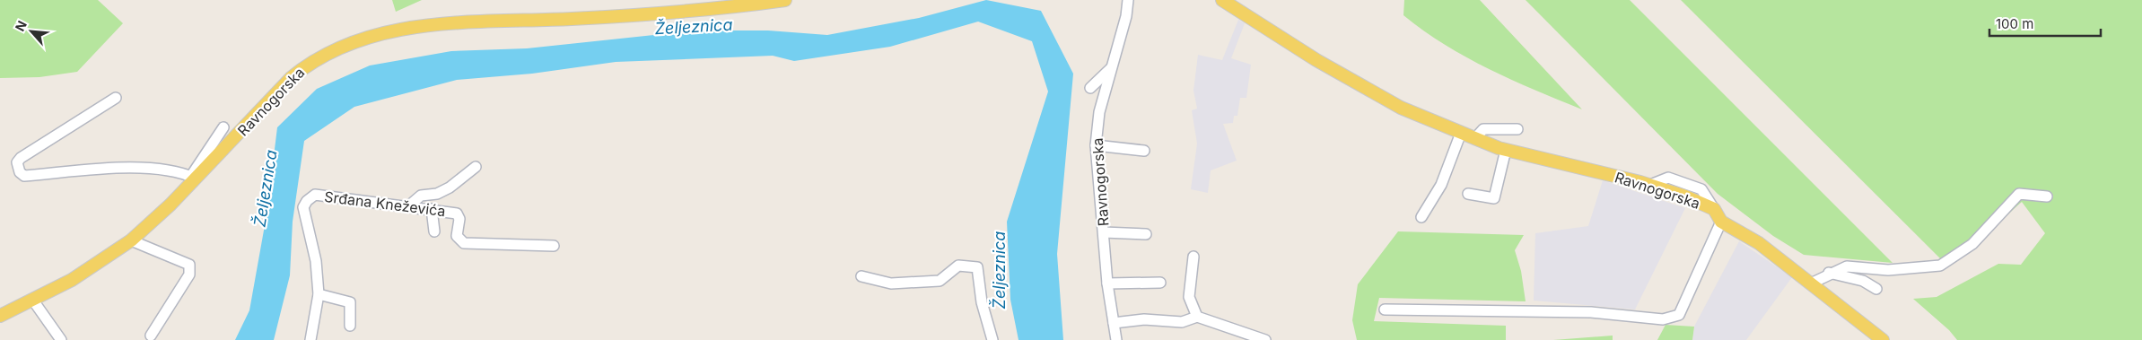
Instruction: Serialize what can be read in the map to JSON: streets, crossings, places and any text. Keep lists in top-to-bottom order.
{
  "streets": {
    "main road": ["Ravnogorska"],
    "street": ["Srđana Kneževića"]
  },
  "water": ["Željeznica"],
  "scale_bar": "100 m",
  "north": "top left"
}
